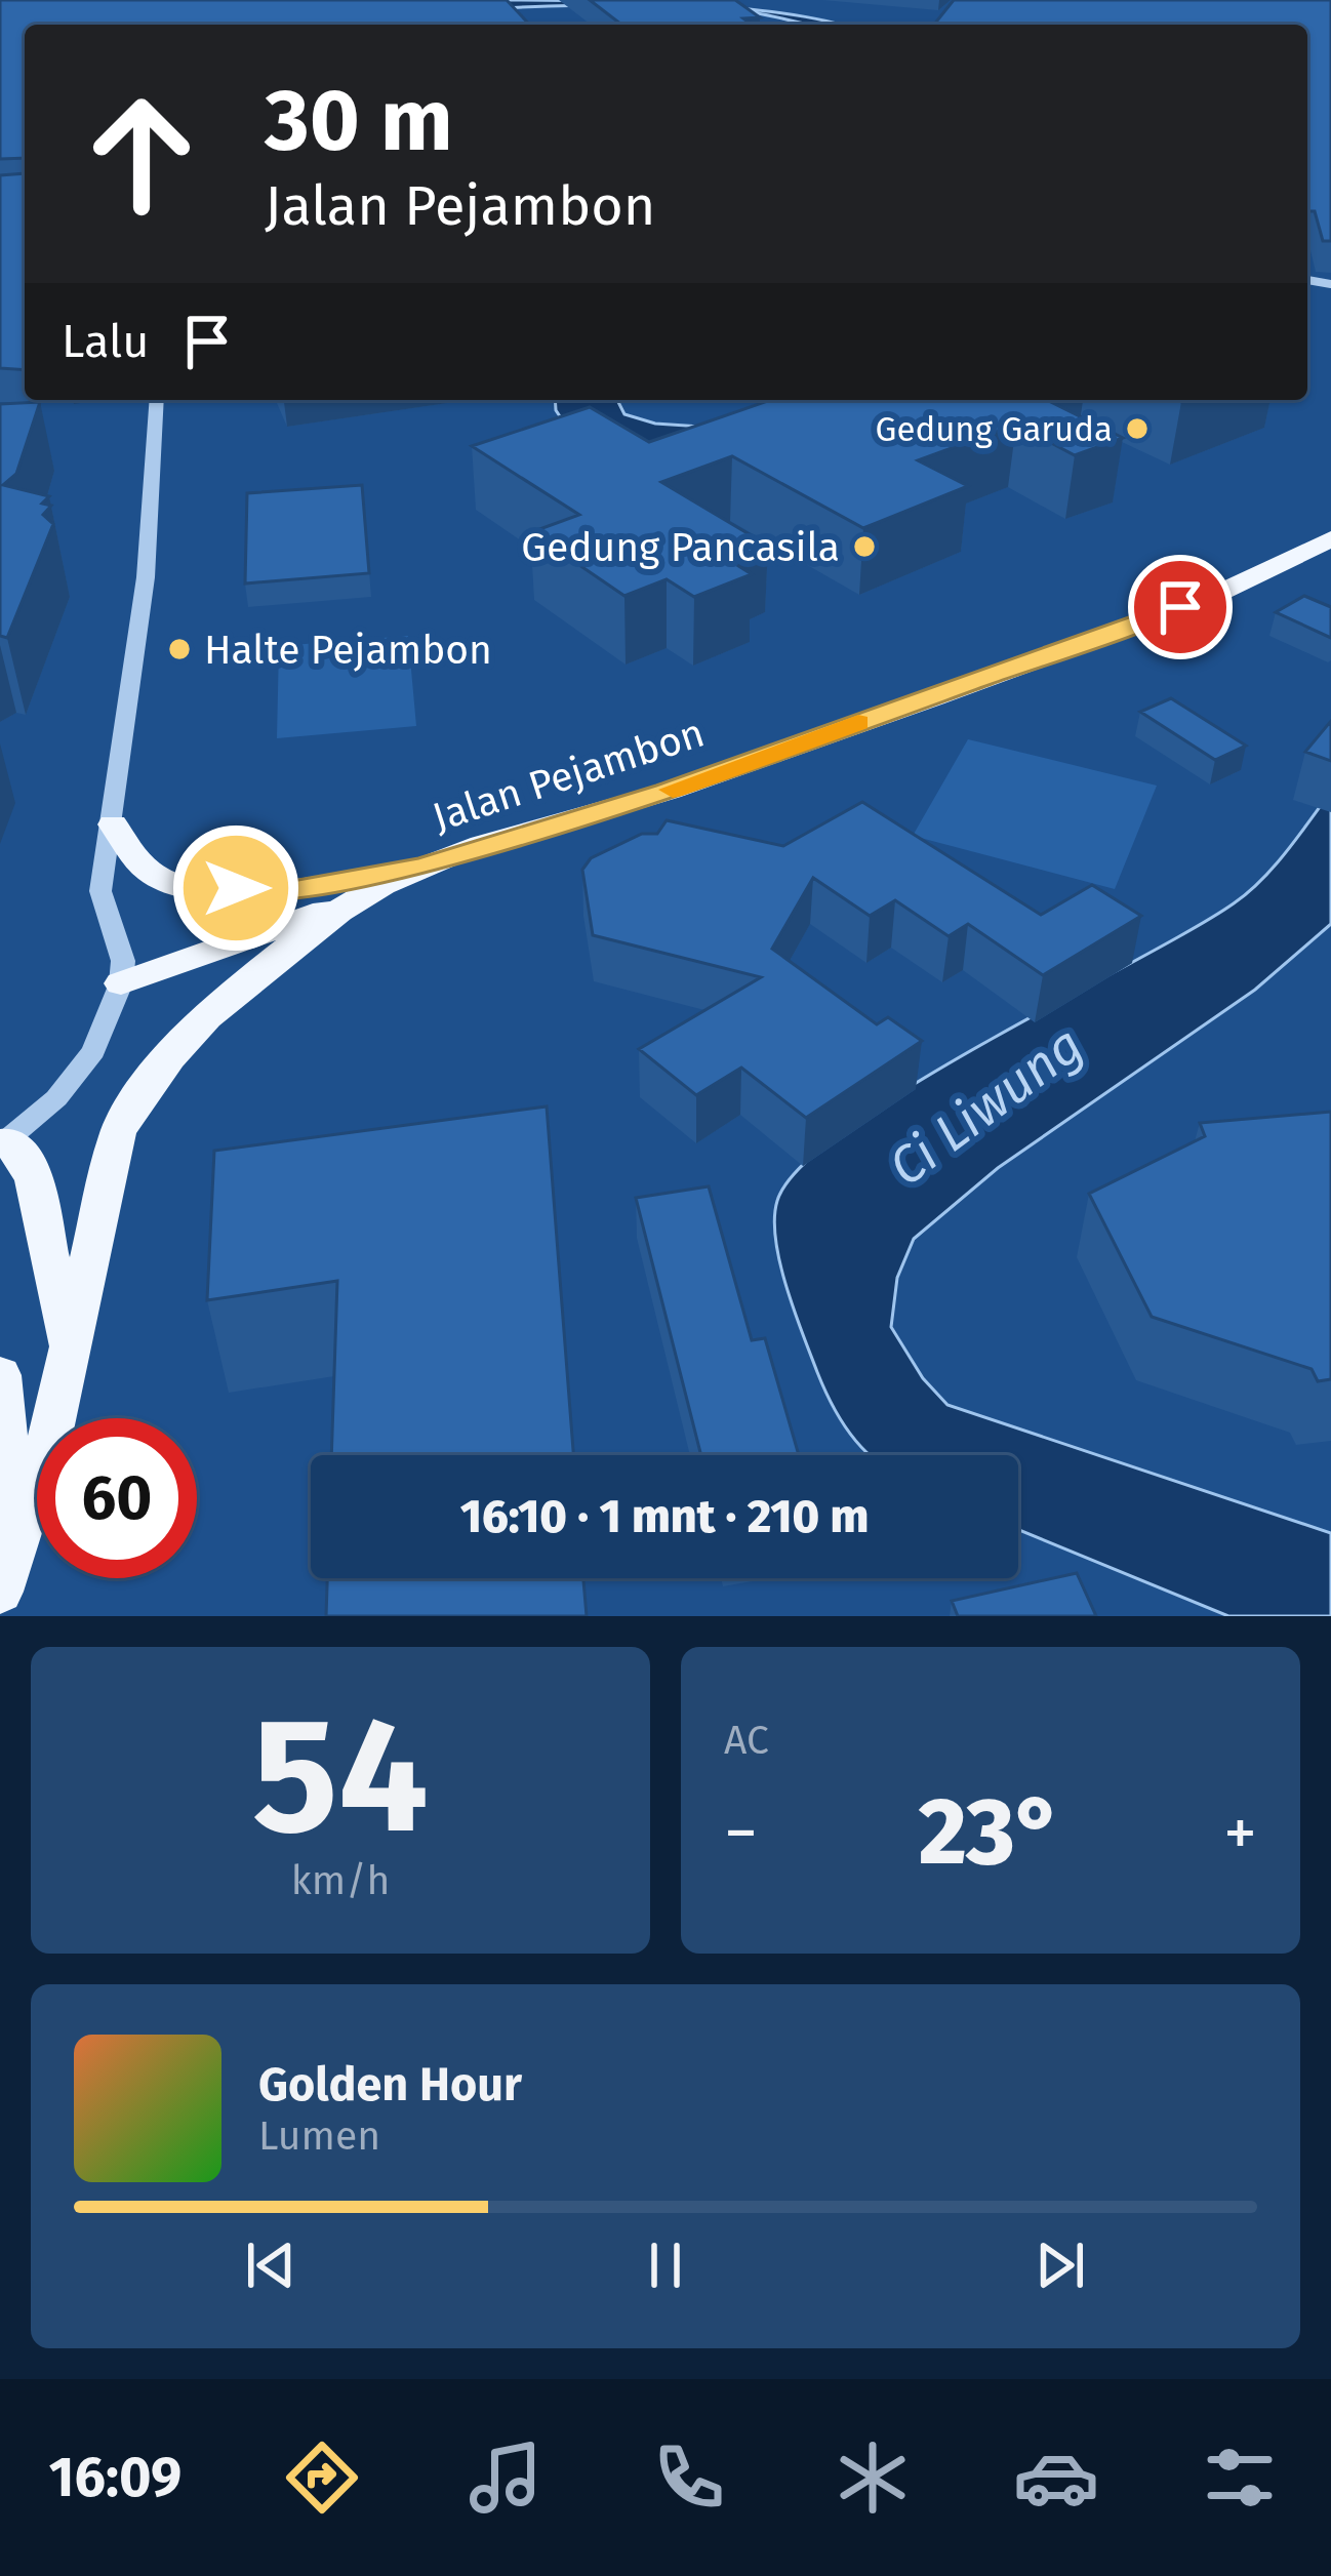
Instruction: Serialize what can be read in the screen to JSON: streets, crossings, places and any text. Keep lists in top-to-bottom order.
{
  "streets": {
    "main road": ["Jalan Pejambon"]
  },
  "water": ["Ci Liwung"],
  "places": ["Gedung Garuda", "Gedung Pancasila", "Halte Pejambon"],
  "page": {
    "turn": ["30 m", "Jalan Pejambon"],
    "then": "Lalu",
    "limit": "60",
    "trip": "16:10 · 1 mnt · 210 m",
    "tile": [
      ["54", "km/h"],
      "AC"
    ],
    "heat": ["−", "23°", "+"],
    "song": ["Golden Hour", "Lumen"],
    "tabs": "16:09"
  }
}
